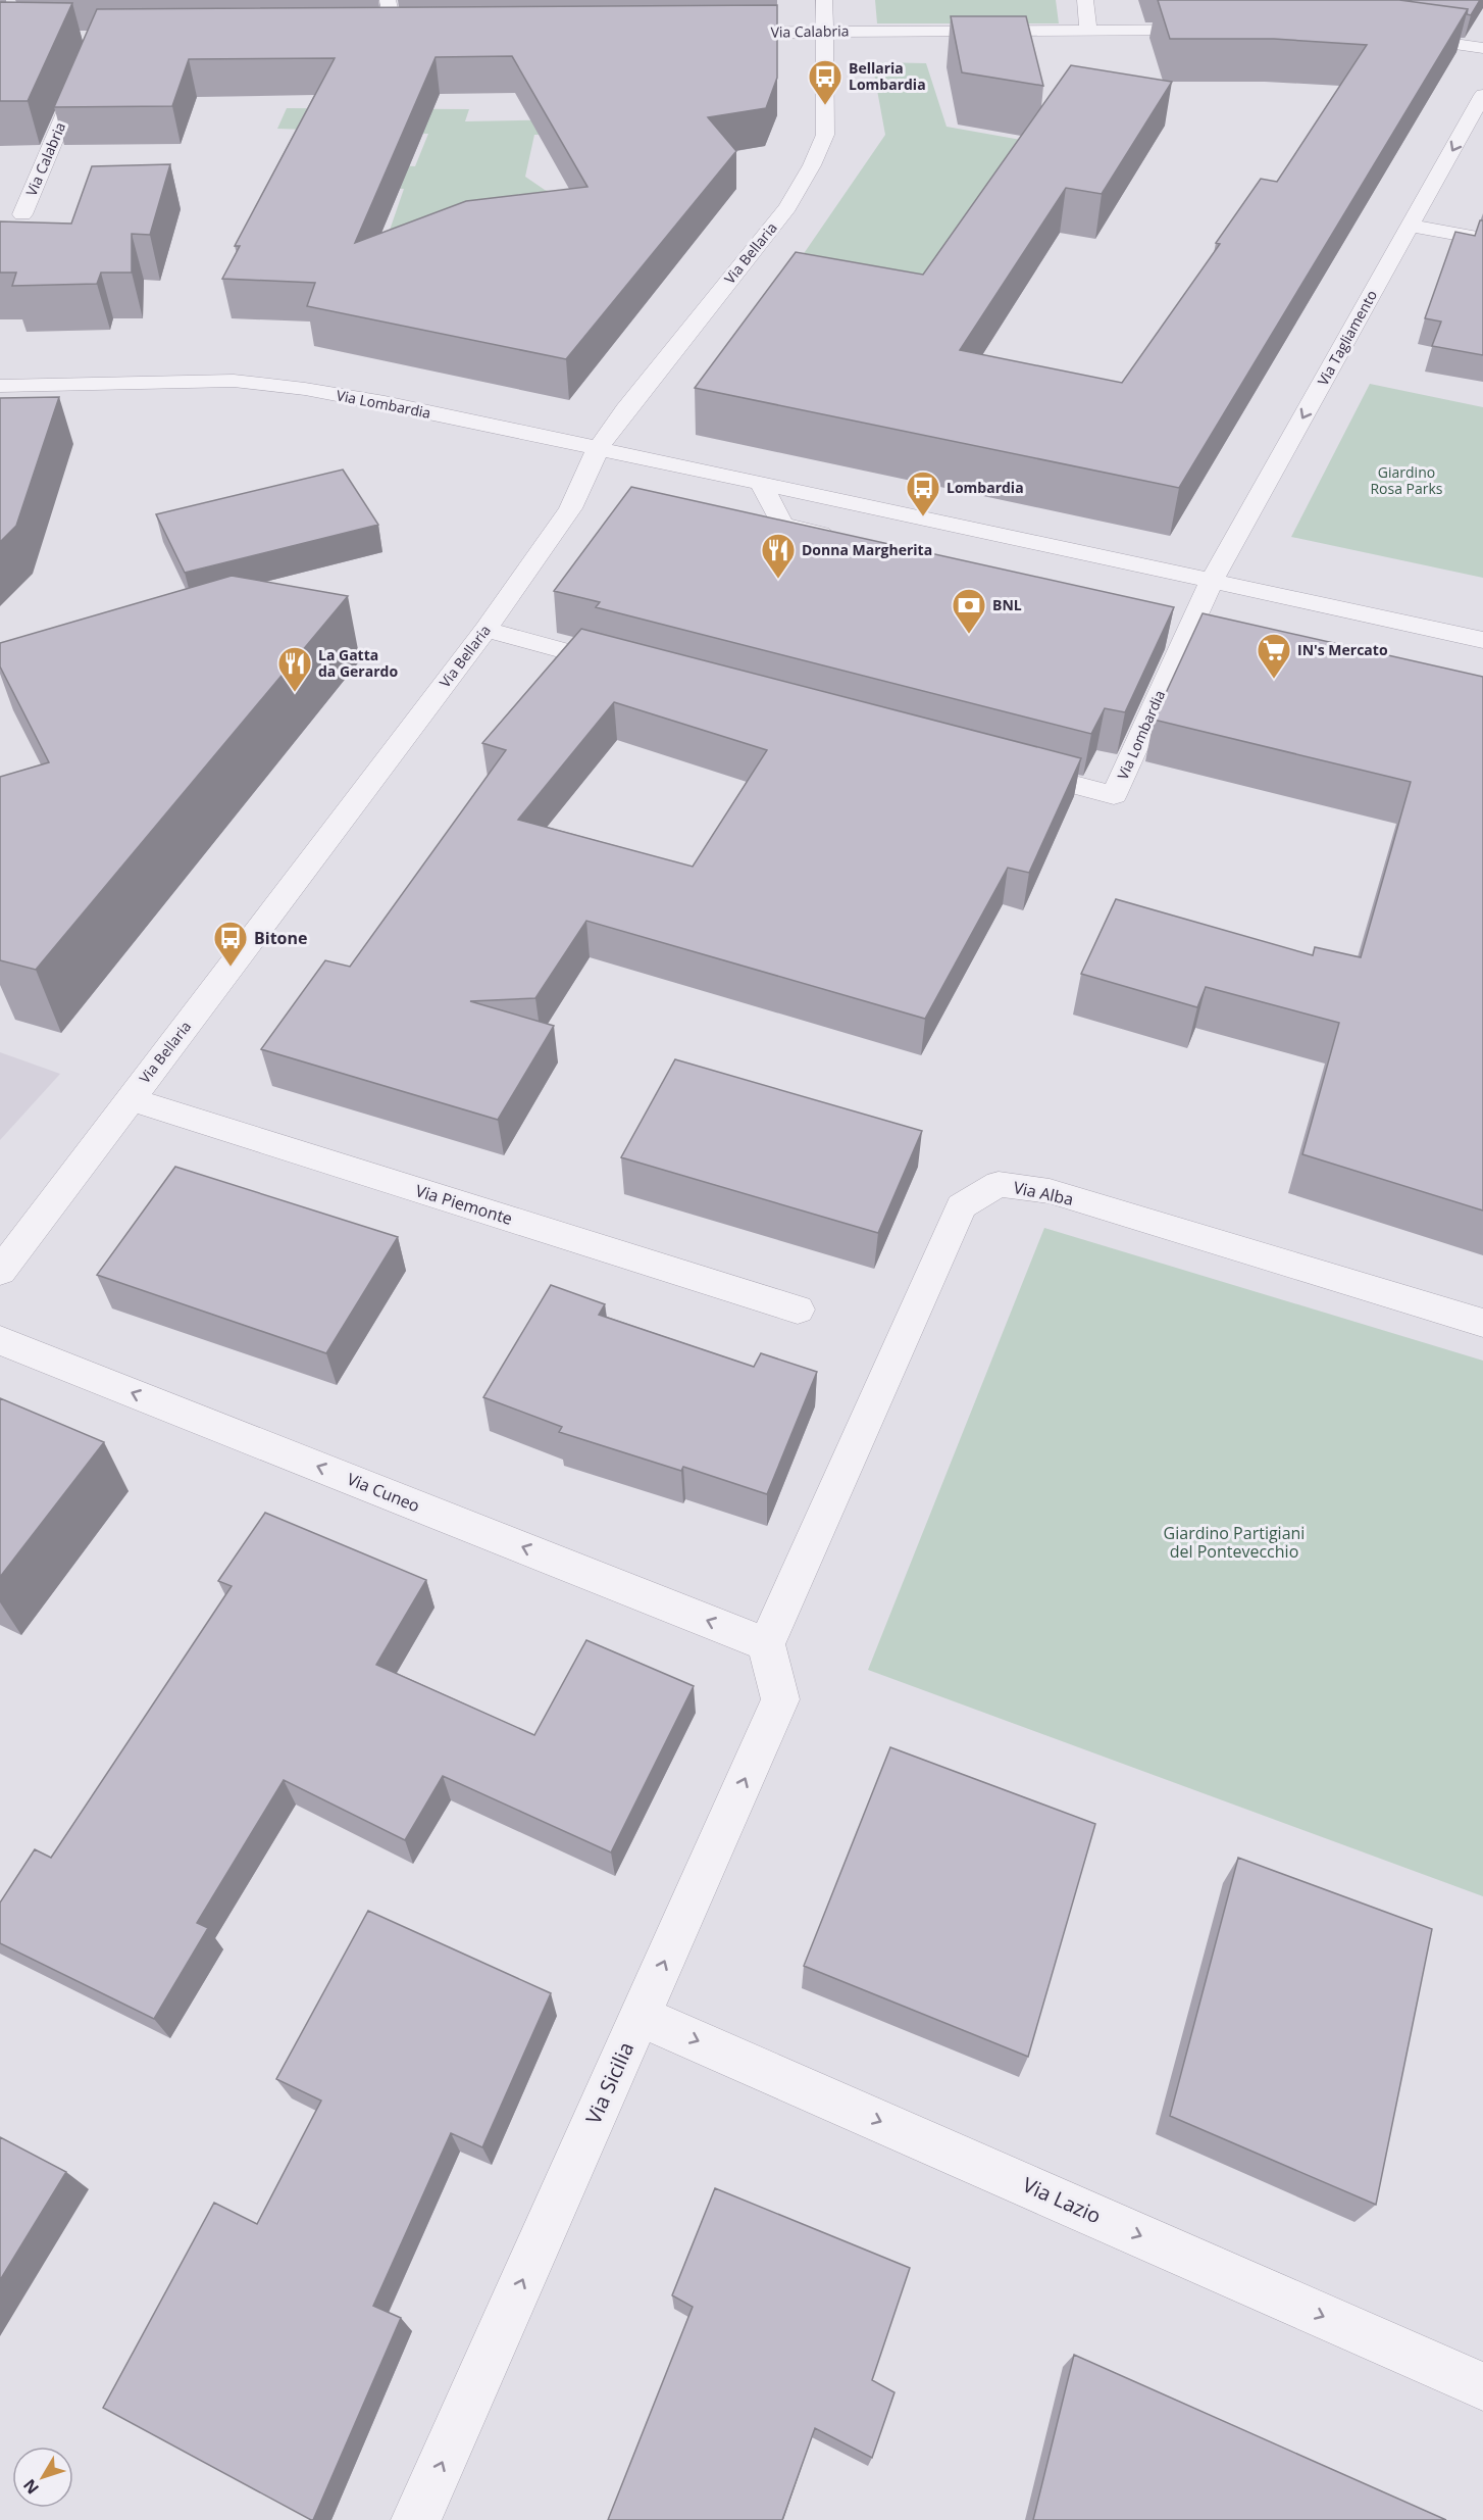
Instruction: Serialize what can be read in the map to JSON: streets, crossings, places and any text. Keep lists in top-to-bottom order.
{
  "streets": {
    "street": [
      "Via Calabria",
      "Via Bellaria",
      "Via Tagliamento",
      "Via Lombardia",
      "Via Alba",
      "Via Piemonte",
      "Via Cuneo",
      "Via Sicilia",
      "Via Lazio"
    ]
  },
  "crossings": [
    ["Via Calabria", "Via Bellaria"],
    ["Via Bellaria", "Via Lombardia"],
    ["Via Bellaria", "Via Piemonte"],
    ["Via Tagliamento", "Via Lombardia"],
    ["Via Alba", "Via Cuneo"],
    ["Via Alba", "Via Sicilia"],
    ["Via Cuneo", "Via Sicilia"],
    ["Via Sicilia", "Via Lazio"]
  ],
  "one_way": [
    "Via Tagliamento",
    "Via Cuneo",
    "Via Sicilia",
    "Via Lazio"
  ],
  "parks": ["Giardino Rosa Parks", "Giardino Partigiani del Pontevecchio"],
  "places": {
    "bus stop": ["Bellaria Lombardia", "Lombardia", "Bitone"],
    "restaurant": ["Donna Margherita", "La Gatta da Gerardo"],
    "bank": ["BNL"],
    "supermarket": ["IN's Mercato"]
  },
  "north": "bottom left"
}
